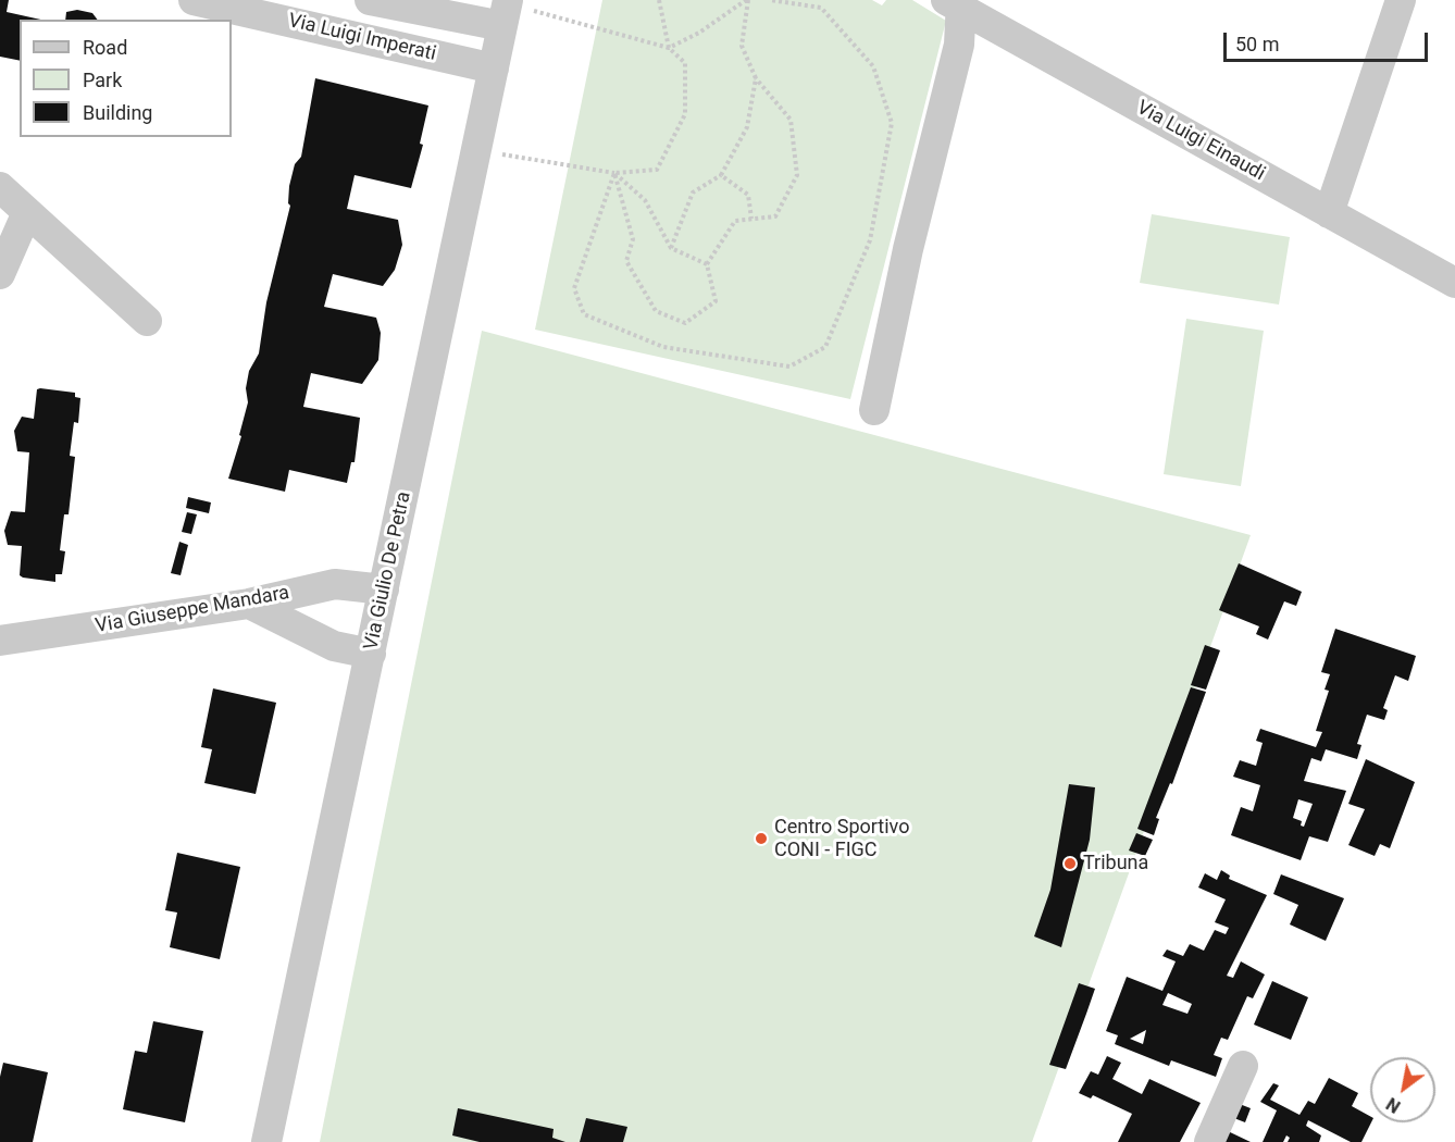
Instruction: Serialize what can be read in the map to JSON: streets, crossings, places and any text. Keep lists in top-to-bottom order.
{
  "streets": {
    "street": [
      "Via Luigi Imperati",
      "Via Luigi Einaudi",
      "Via Giulio De Petra",
      "Via Giuseppe Mandara"
    ]
  },
  "crossings": [
    ["Via Luigi Imperati", "Via Giulio De Petra"],
    ["Via Giulio De Petra", "Via Giuseppe Mandara"]
  ],
  "places": ["Centro Sportivo CONI - FIGC", "Tribuna"],
  "legend": ["Road", "Park", "Building"],
  "scale_bar": "50 m",
  "north": "bottom left"
}
